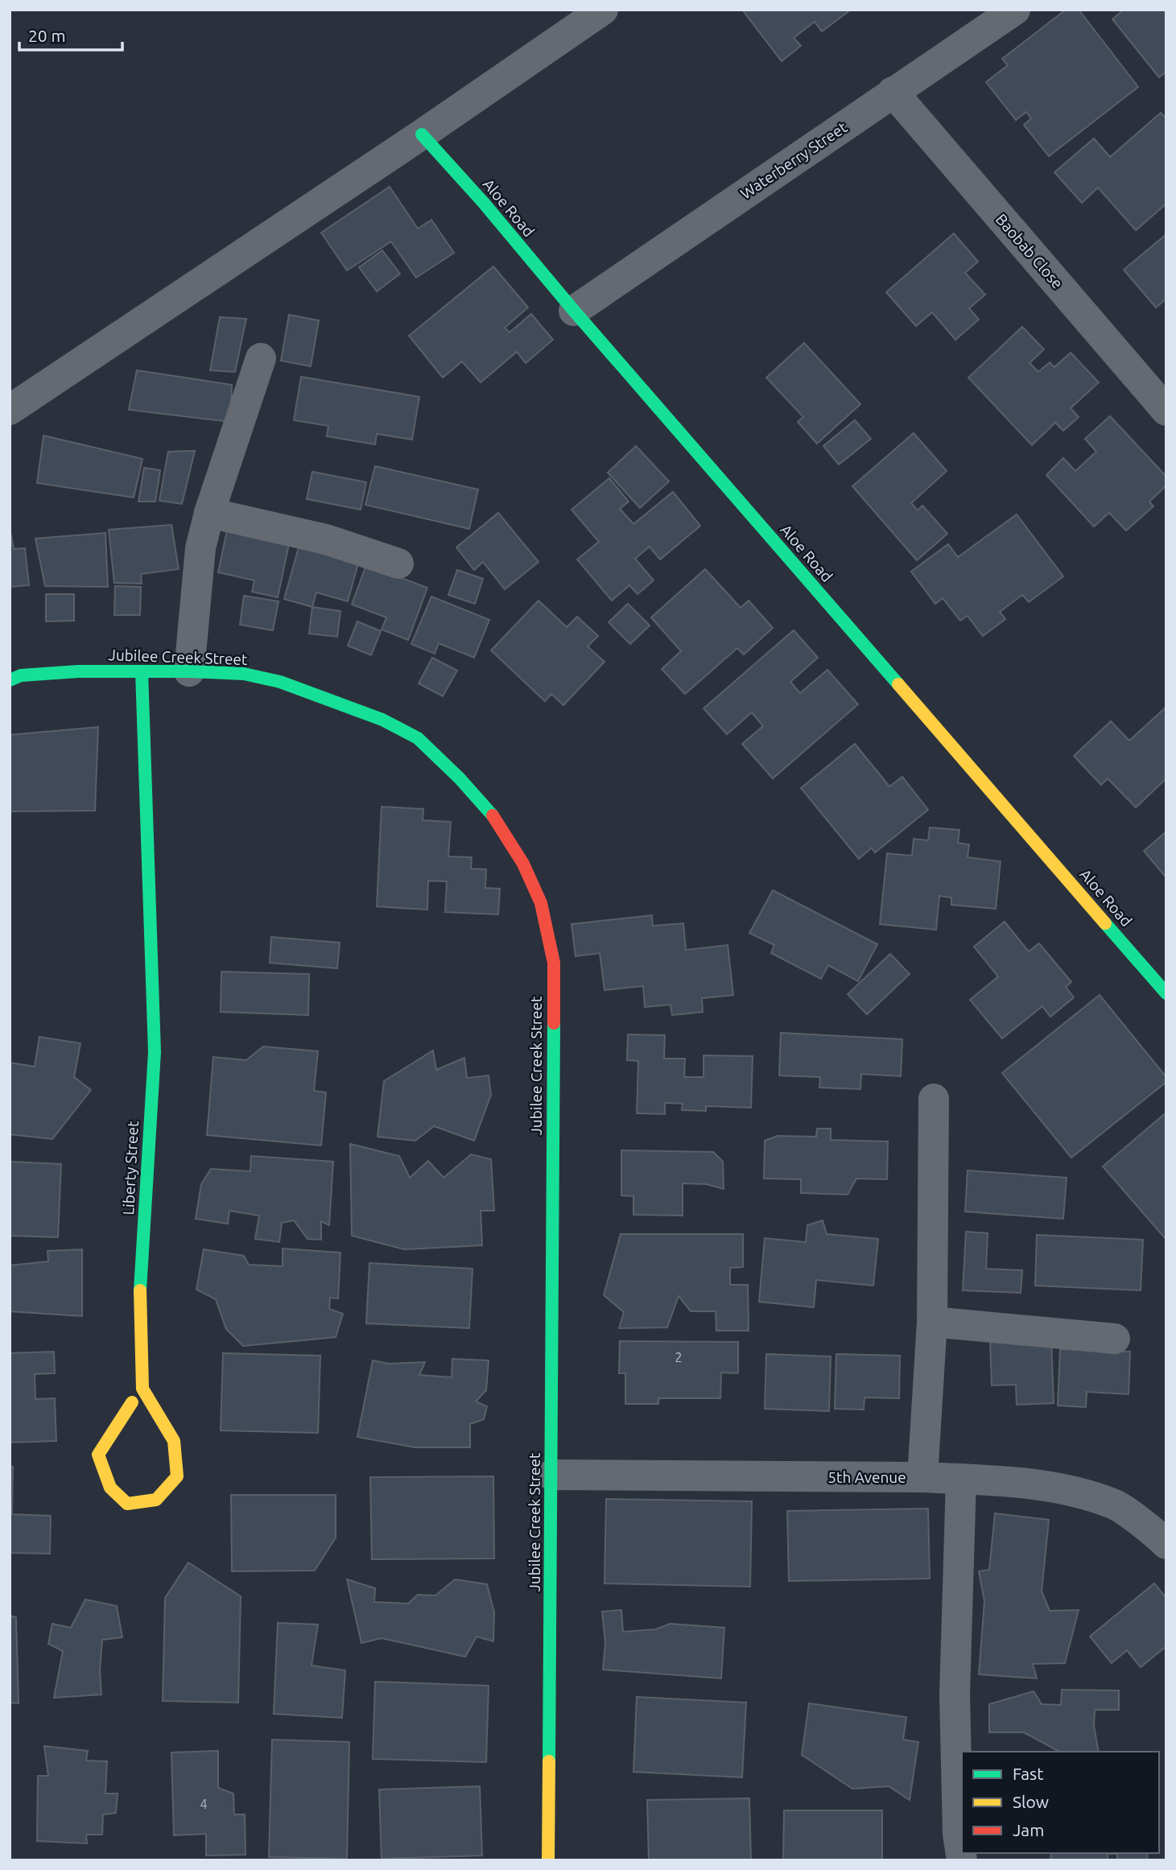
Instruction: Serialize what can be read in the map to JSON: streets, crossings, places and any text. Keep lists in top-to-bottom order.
{
  "streets": {
    "street": [
      "Waterberry Street",
      "Aloe Road",
      "Baobab Close",
      "Jubilee Creek Street",
      "Liberty Street",
      "5th Avenue"
    ]
  },
  "crossings": [
    ["Waterberry Street", "Aloe Road"],
    ["Waterberry Street", "Baobab Close"],
    ["Jubilee Creek Street", "Liberty Street"],
    ["Jubilee Creek Street", "5th Avenue"]
  ],
  "house_numbers": ["2", "4"],
  "legend": ["Fast", "Slow", "Jam"],
  "scale_bar": "20 m"
}
